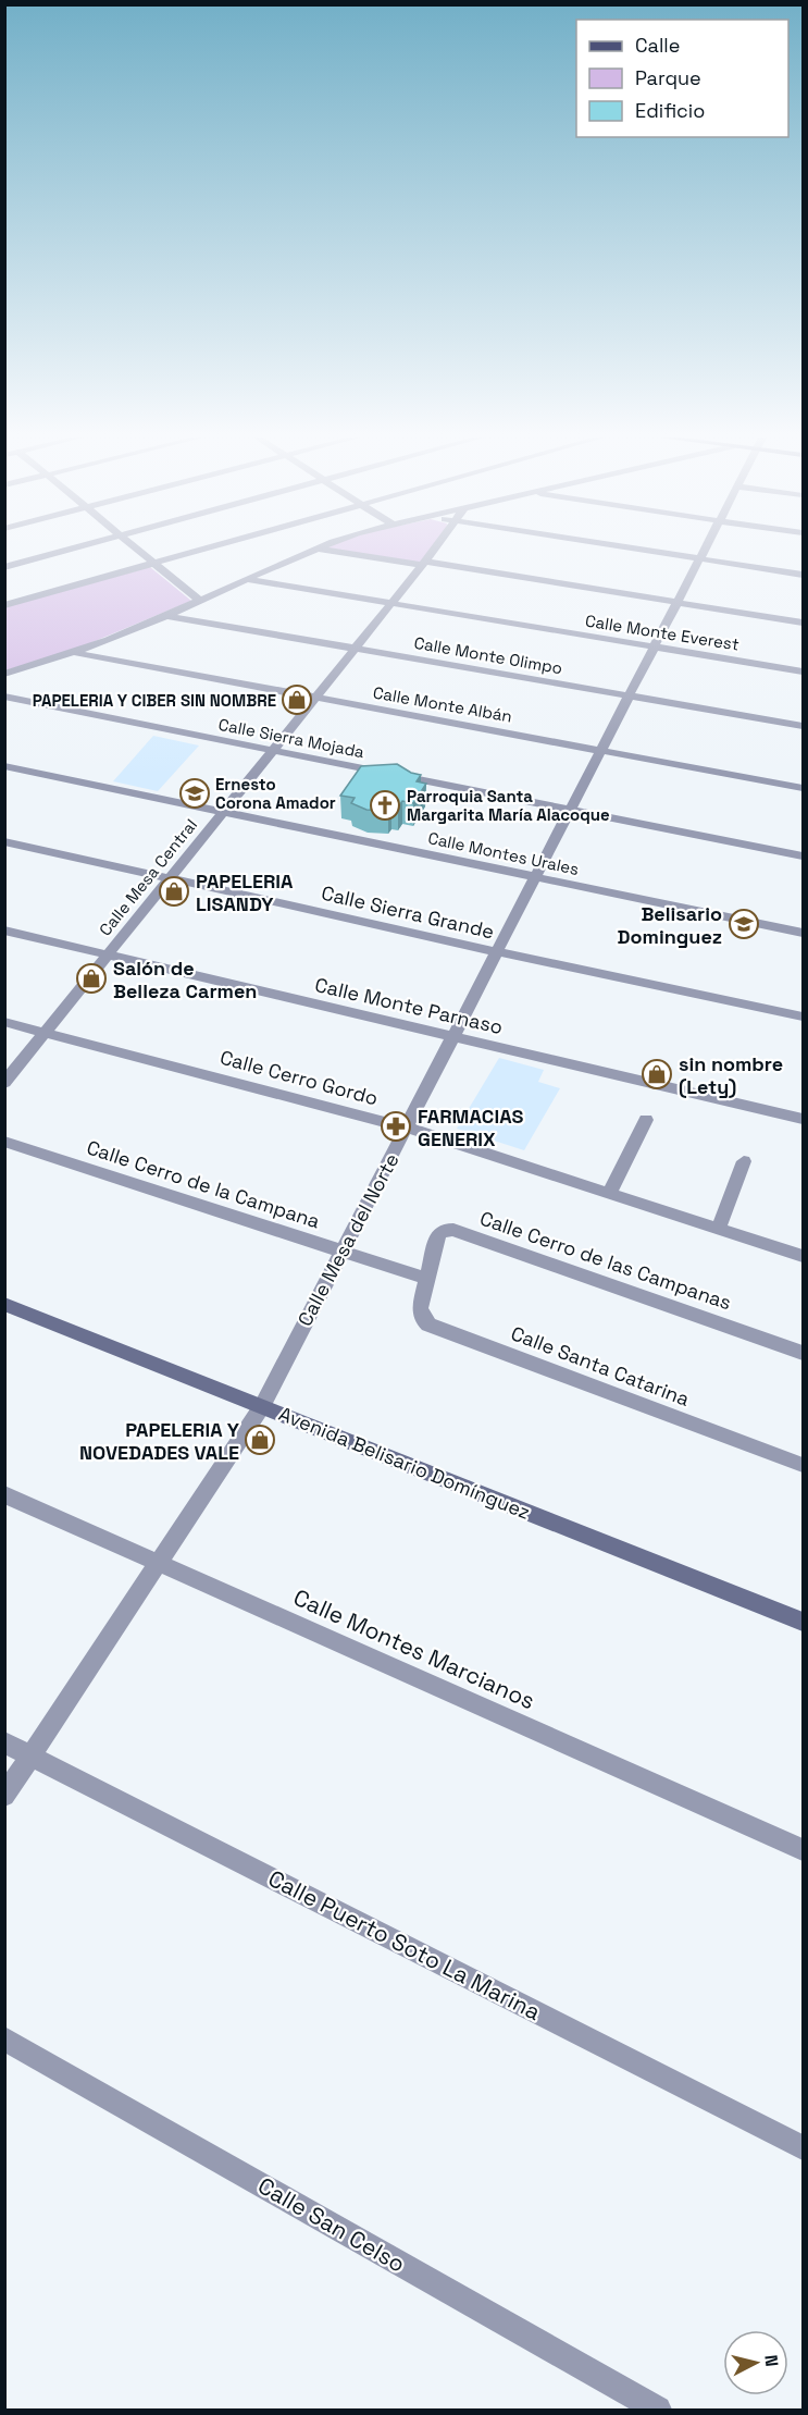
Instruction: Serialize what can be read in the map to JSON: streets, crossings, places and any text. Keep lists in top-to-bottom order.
{
  "streets": {
    "main road": ["Avenida Belisario Domínguez"],
    "street": [
      "Calle Monte Everest",
      "Calle Monte Olimpo",
      "Calle Monte Albán",
      "Calle Sierra Mojada",
      "Calle Montes Urales",
      "Calle Mesa Central",
      "Calle Sierra Grande",
      "Calle Monte Parnaso",
      "Calle Cerro Gordo",
      "Calle Cerro de la Campana",
      "Calle Mesa del Norte",
      "Calle Cerro de las Campanas",
      "Calle Santa Catarina",
      "Calle Montes Marcianos",
      "Calle Puerto Soto La Marina",
      "Calle San Celso"
    ]
  },
  "crossings": [
    ["Calle Monte Everest", "Calle Mesa Central"],
    ["Calle Monte Everest", "Calle Mesa del Norte"],
    ["Calle Monte Olimpo", "Calle Mesa Central"],
    ["Calle Monte Olimpo", "Calle Mesa del Norte"],
    ["Calle Monte Albán", "Calle Mesa Central"],
    ["Calle Monte Albán", "Calle Mesa del Norte"],
    ["Calle Sierra Mojada", "Calle Mesa Central"],
    ["Calle Sierra Mojada", "Calle Mesa del Norte"],
    ["Calle Montes Urales", "Calle Mesa Central"],
    ["Calle Montes Urales", "Calle Mesa del Norte"],
    ["Calle Mesa Central", "Calle Sierra Grande"],
    ["Calle Mesa Central", "Calle Monte Parnaso"],
    ["Calle Mesa Central", "Calle Cerro Gordo"],
    ["Calle Sierra Grande", "Calle Mesa del Norte"],
    ["Calle Monte Parnaso", "Calle Mesa del Norte"],
    ["Calle Cerro Gordo", "Calle Mesa del Norte"],
    ["Calle Cerro de la Campana", "Calle Mesa del Norte"],
    ["Calle Cerro de la Campana", "Calle Cerro de las Campanas"],
    ["Calle Cerro de la Campana", "Calle Santa Catarina"],
    ["Calle Mesa del Norte", "Avenida Belisario Domínguez"],
    ["Calle Mesa del Norte", "Calle Montes Marcianos"],
    ["Calle Mesa del Norte", "Calle Puerto Soto La Marina"],
    ["Calle Cerro de las Campanas", "Calle Santa Catarina"]
  ],
  "places": {
    "shop": [
      "PAPELERIA Y CIBER SIN NOMBRE",
      "PAPELERIA LISANDY",
      "Salón de Belleza Carmen",
      "sin nombre (Lety)",
      "PAPELERIA Y NOVEDADES VALE"
    ],
    "school or university": ["Ernesto Corona Amador", "Belisario Dominguez"],
    "church": ["Parroquia Santa Margarita María Alacoque"],
    "pharmacy": ["FARMACIAS GENERIX"]
  },
  "legend": ["Calle", "Parque", "Edificio"],
  "north": "right"
}
